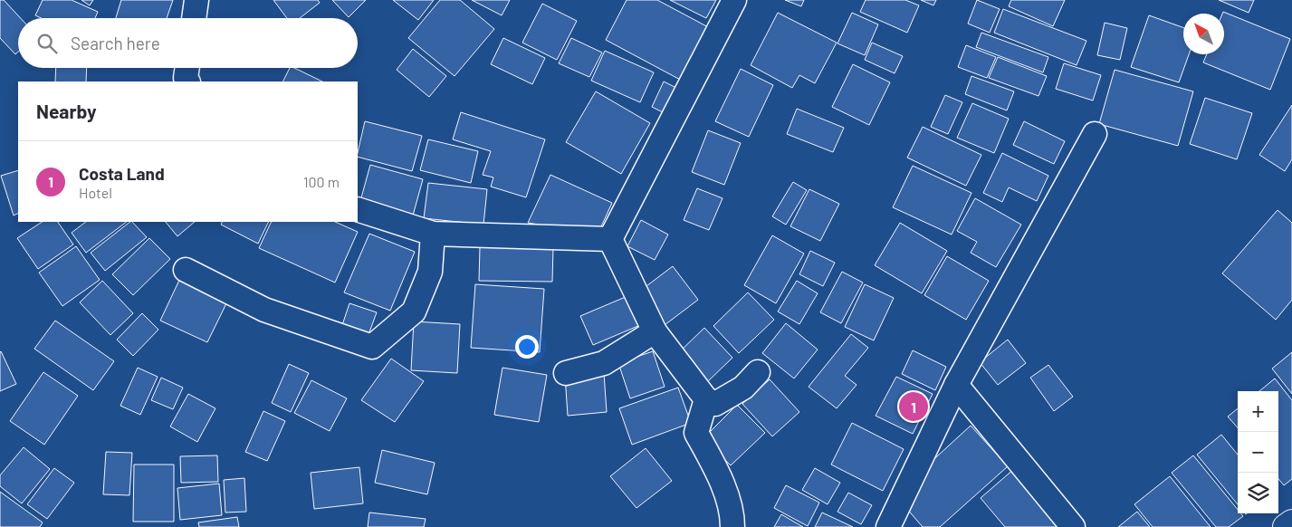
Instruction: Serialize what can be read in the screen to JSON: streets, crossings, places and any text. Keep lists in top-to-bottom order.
{
  "north": "top left",
  "page": {
    "search": "Search here",
    "heading": "Nearby",
    "list": [
      {
        "mark": "1",
        "name": "Costa Land",
        "note": "Hotel",
        "value": "100 m"
      }
    ],
    "pins": "1",
    "map_buttons": ["+", "−"]
  }
}
